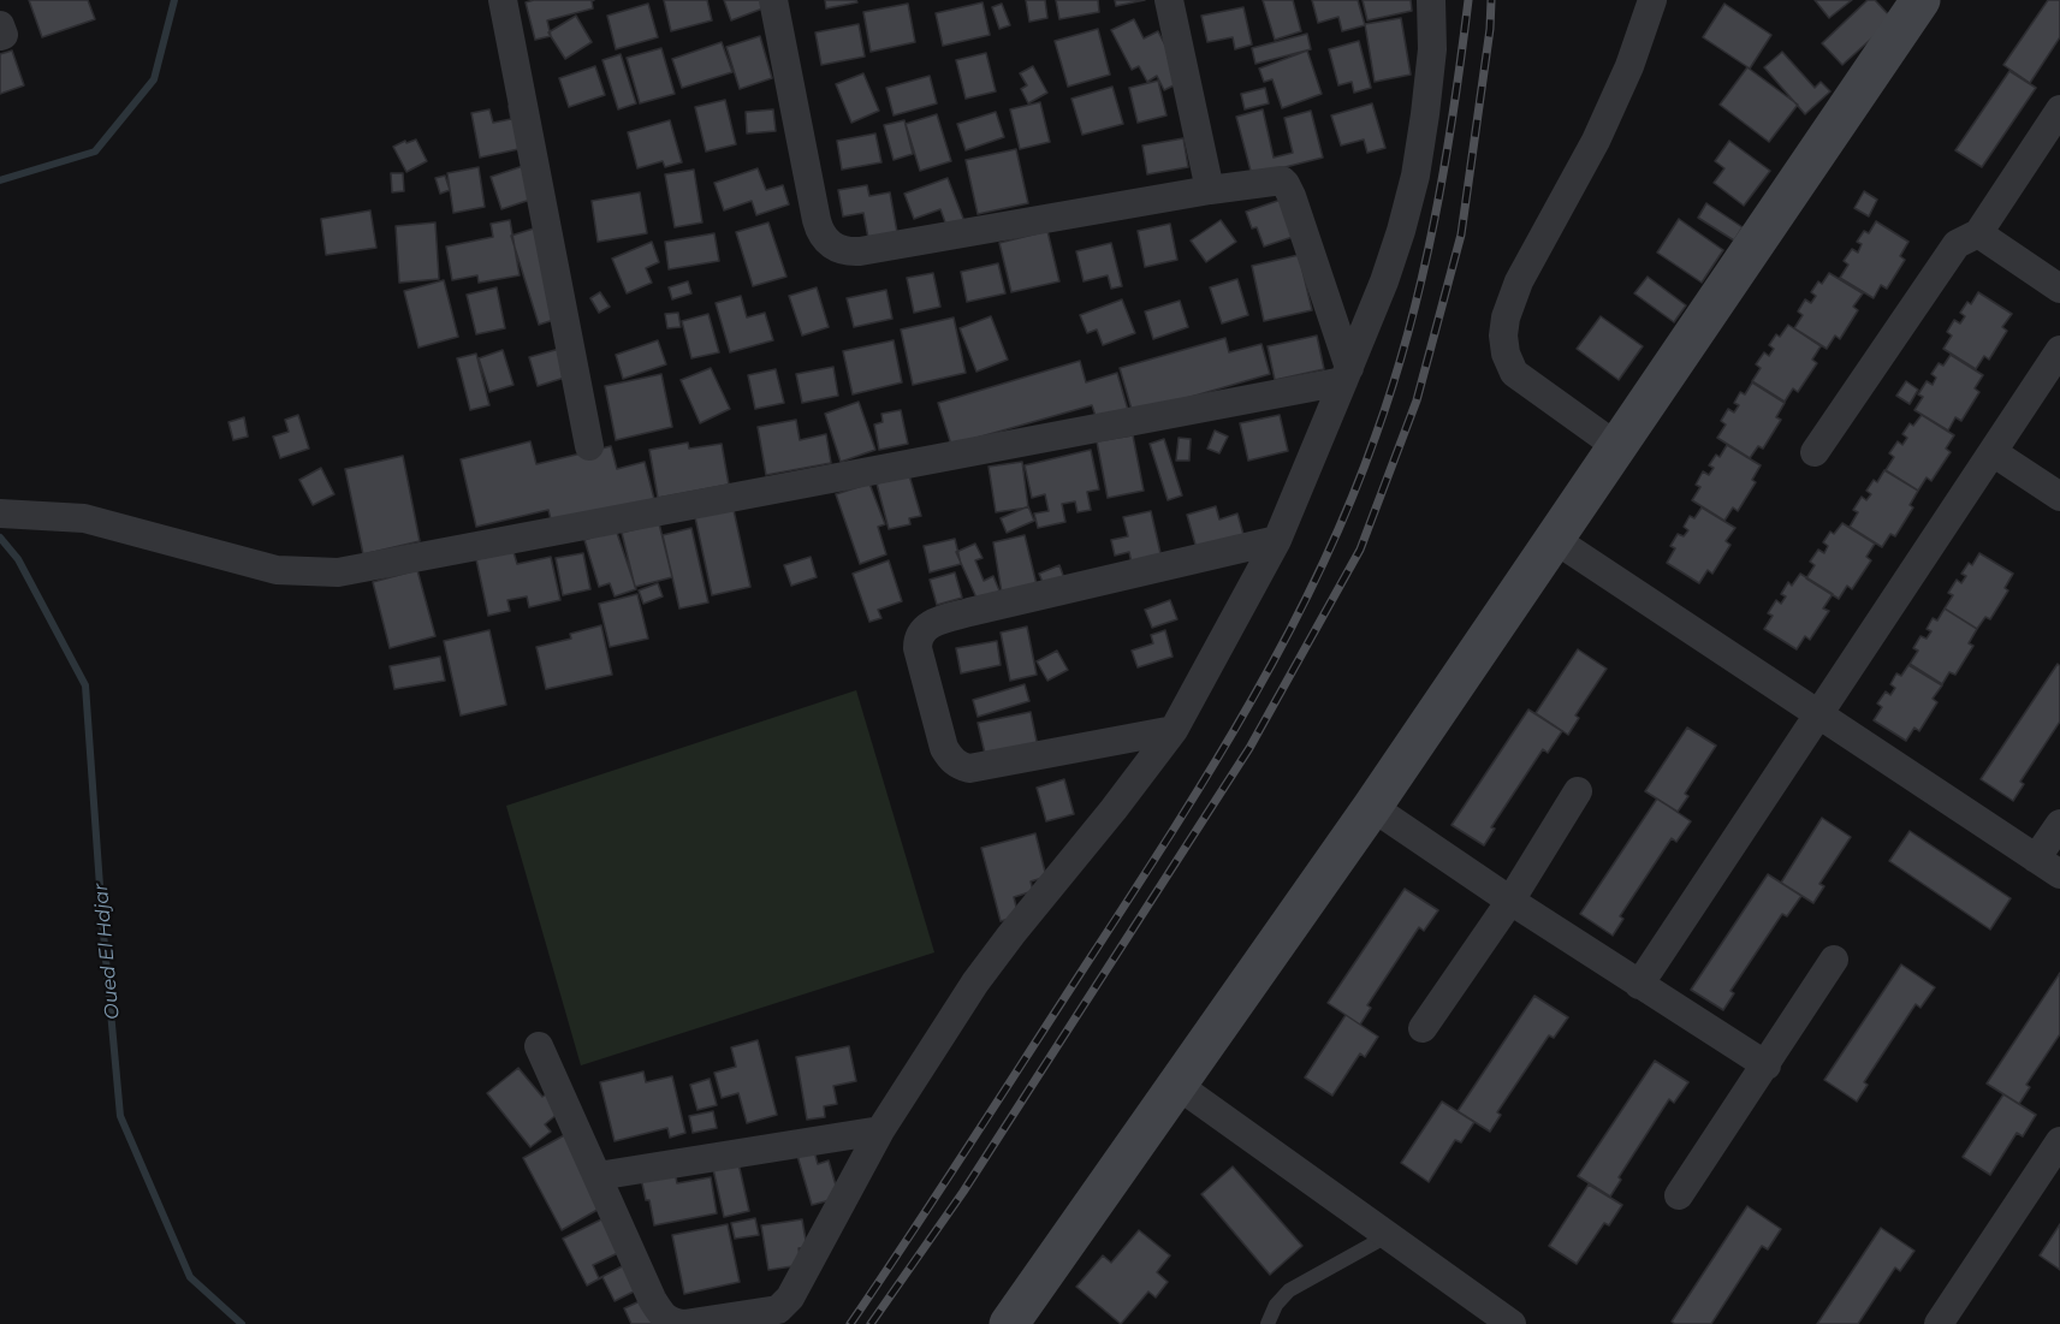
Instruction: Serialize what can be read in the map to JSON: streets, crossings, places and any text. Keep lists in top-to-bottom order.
{
  "water": ["Oued El Hdjar"]
}
